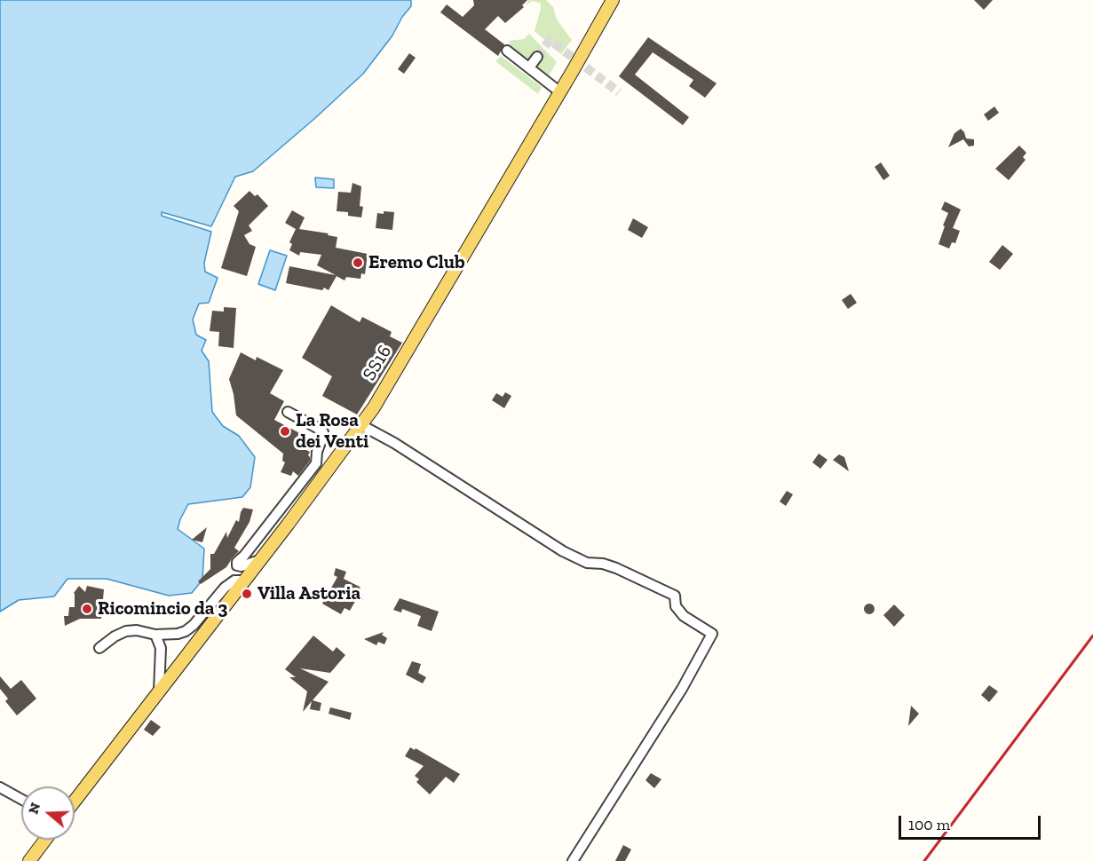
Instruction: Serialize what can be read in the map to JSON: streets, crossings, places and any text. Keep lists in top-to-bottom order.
{
  "streets": {
    "main road": ["SS16"]
  },
  "places": [
    "Eremo Club",
    "La Rosa dei Venti",
    "Villa Astoria",
    "Ricomincio da 3"
  ],
  "scale_bar": "100 m",
  "north": "left"
}
